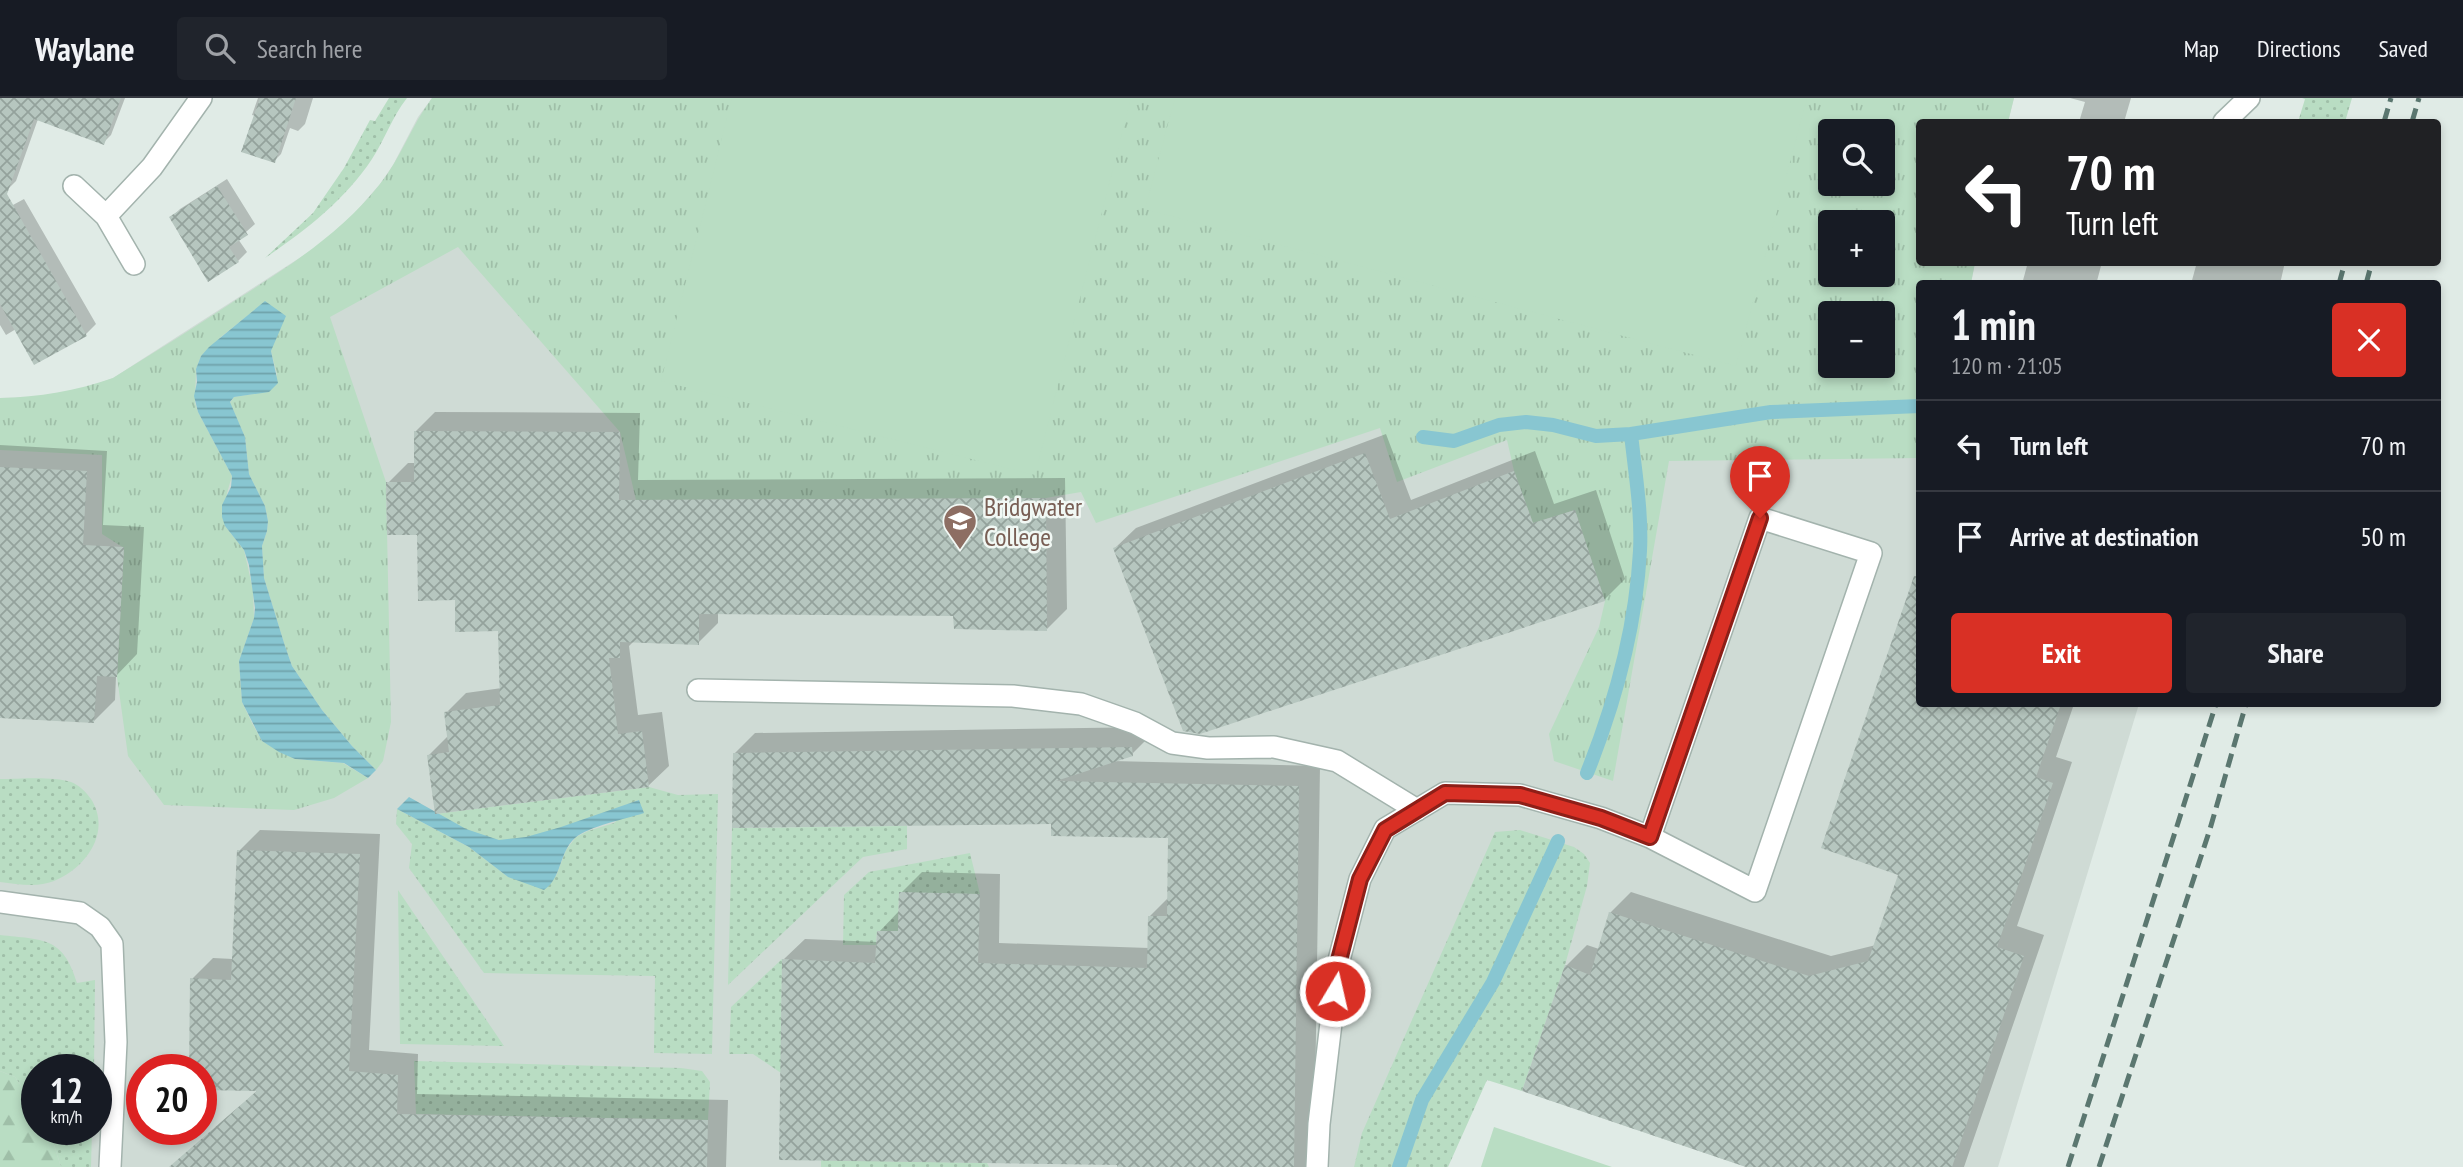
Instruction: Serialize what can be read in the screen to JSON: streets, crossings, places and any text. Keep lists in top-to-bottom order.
{
  "places": {
    "school or university": ["Bridgwater College"]
  },
  "page": {
    "header": "Waylane",
    "search": "Search here",
    "nav": ["Map", "Directions", "Saved"],
    "map_buttons": ["+", "−"],
    "turn": ["70 m", "Turn left"],
    "heading": ["1 min", "120 m · 21:05"],
    "list": [
      {
        "name": "Turn left",
        "value": "70 m"
      },
      {
        "name": "Arrive at destination",
        "value": "50 m"
      }
    ],
    "buttons": ["Exit", "Share"],
    "speed": "12 km/h",
    "limit": "20"
  }
}
